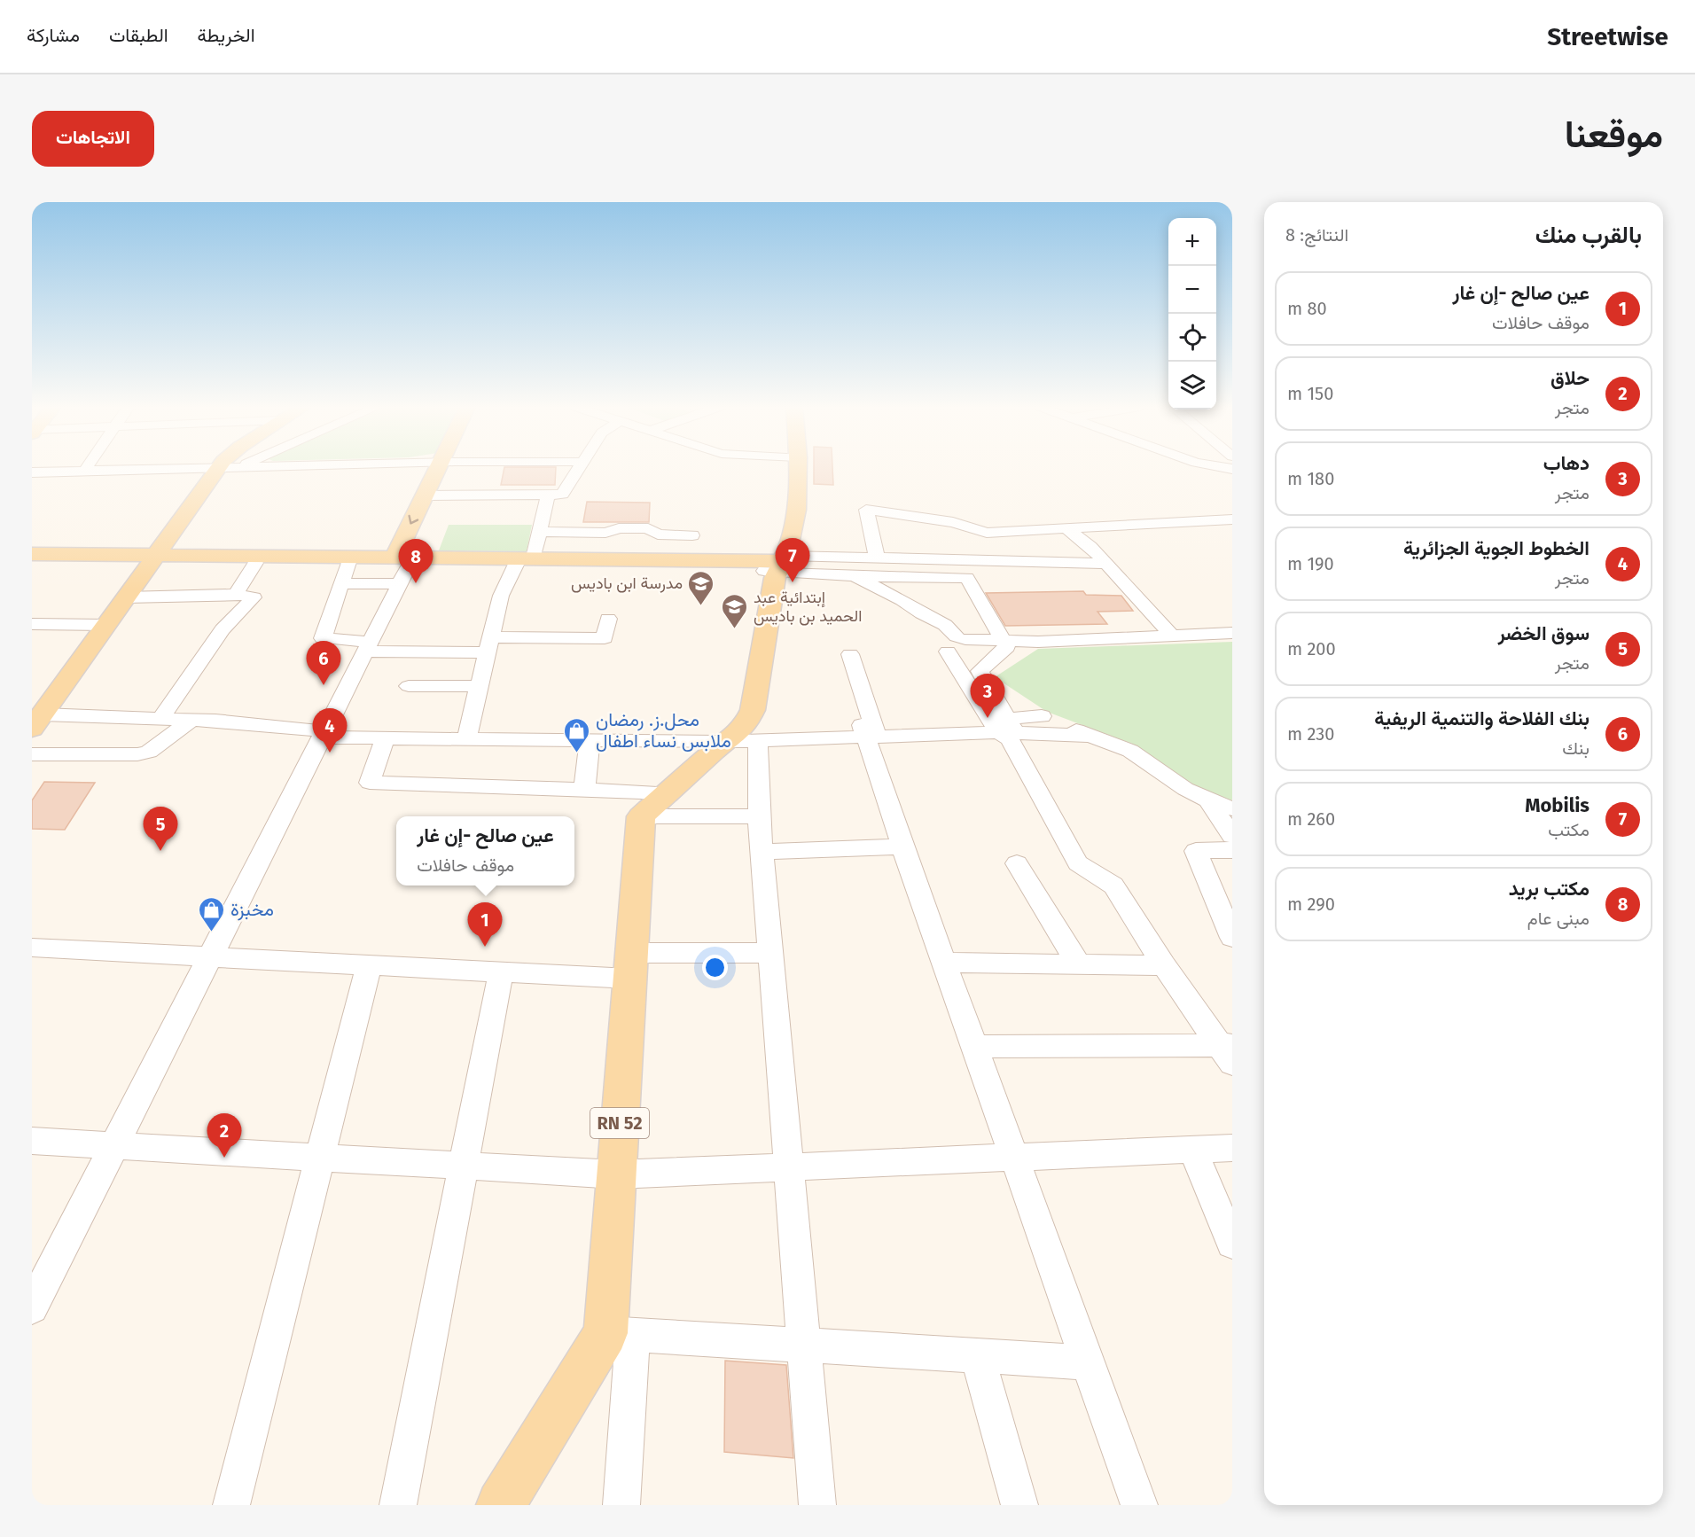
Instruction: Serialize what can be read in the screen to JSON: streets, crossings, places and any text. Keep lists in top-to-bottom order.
{
  "streets": {
    "main road": ["RN 52"]
  },
  "places": {
    "school or university": ["مدرسة ابن باديس", "إبتدائية عبد الحميد بن باديس"],
    "shop": ["محل.ز. رمضان ملابس نساء اطفال", "مخبزة"]
  },
  "page": {
    "header": "Streetwise",
    "nav": ["الخريطة", "الطبقات", "مشاركة"],
    "title": "موقعنا",
    "buttons": "الاتجاهات",
    "heading": ["بالقرب منك", "النتائج: 8"],
    "map_buttons": ["+", "−"],
    "list": [
      {
        "mark": "1",
        "name": "عين صالح -إن غار",
        "note": "موقف حافلات",
        "value": "80 m"
      },
      {
        "mark": "2",
        "name": "حلاق",
        "note": "متجر",
        "value": "150 m"
      },
      {
        "mark": "3",
        "name": "دهاب",
        "note": "متجر",
        "value": "180 m"
      },
      {
        "mark": "4",
        "name": "الخطوط الجوية الجزائرية",
        "note": "متجر",
        "value": "190 m"
      },
      {
        "mark": "5",
        "name": "سوق الخضر",
        "note": "متجر",
        "value": "200 m"
      },
      {
        "mark": "6",
        "name": "بنك الفلاحة والتنمية الريفية",
        "note": "بنك",
        "value": "230 m"
      },
      {
        "mark": "7",
        "name": "Mobilis",
        "note": "مكتب",
        "value": "260 m"
      },
      {
        "mark": "8",
        "name": "مكتب بريد",
        "note": "مبنى عام",
        "value": "290 m"
      }
    ],
    "pins": [
      "7",
      "8",
      "6",
      "3",
      "4",
      "5",
      "1",
      "2"
    ],
    "popup": ["عين صالح -إن غار", "موقف حافلات"]
  }
}
